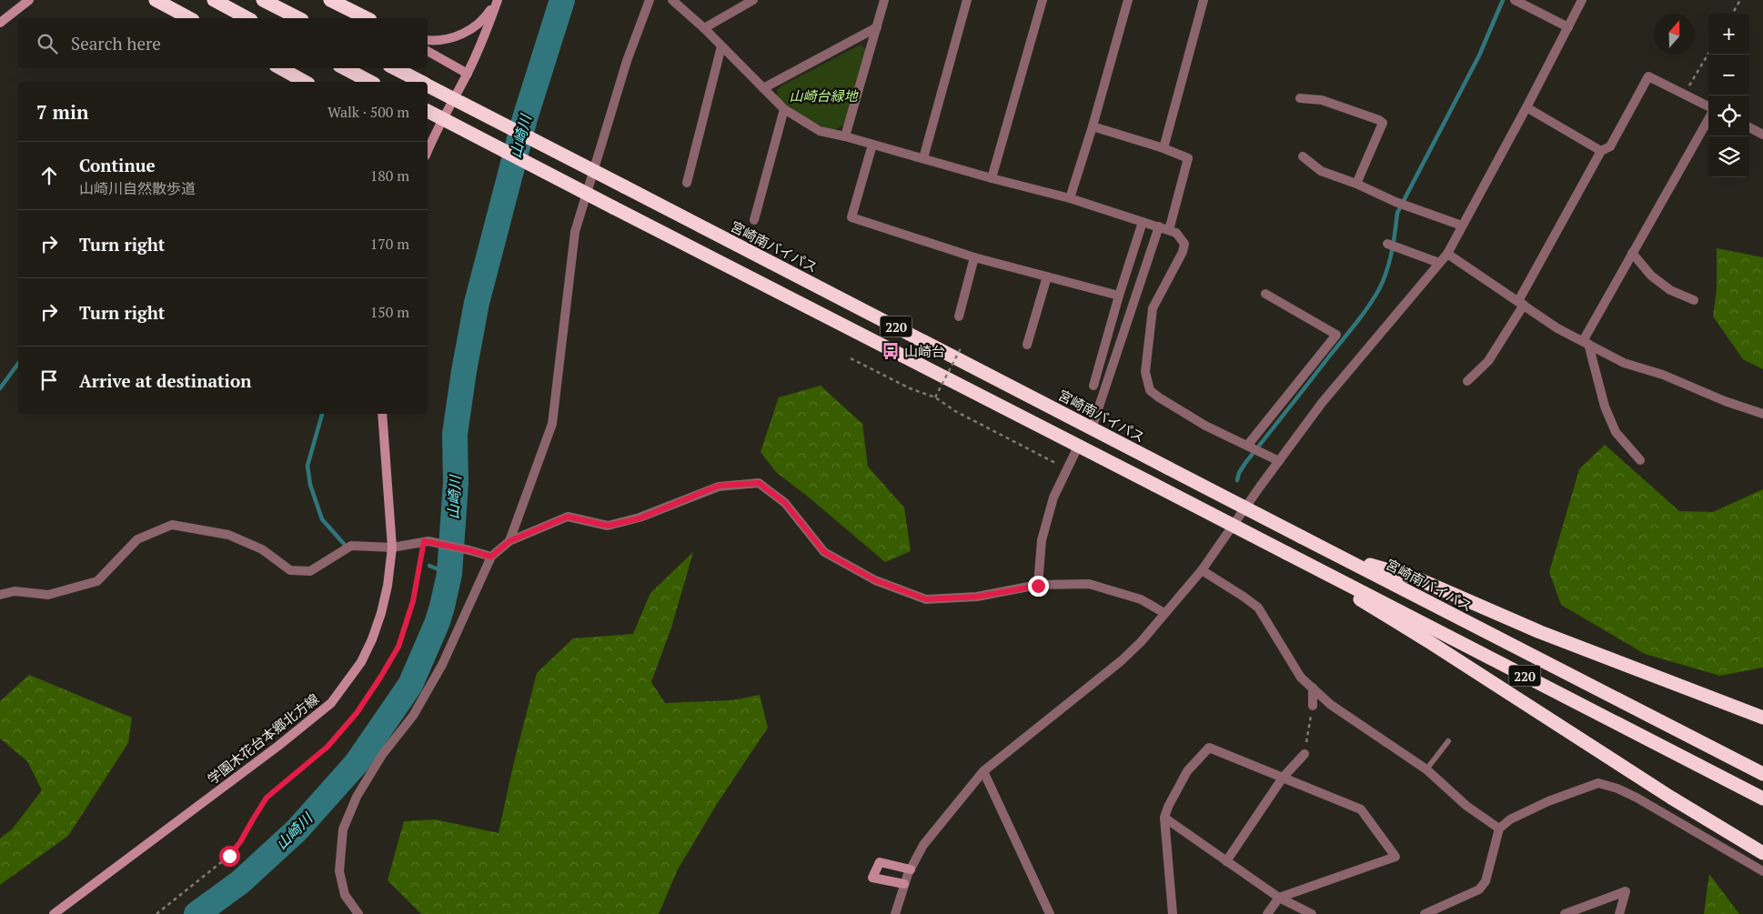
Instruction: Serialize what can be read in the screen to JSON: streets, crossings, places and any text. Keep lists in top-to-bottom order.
{
  "streets": {
    "highway": ["宮崎南バイパス", "220"],
    "main road": ["学園木花台本郷北方線"]
  },
  "water": ["山崎川"],
  "parks": ["山崎台緑地"],
  "places": {
    "bus stop": ["山崎台"]
  },
  "north": "top",
  "page": {
    "map_buttons": ["+", "−"],
    "search": "Search here",
    "heading": ["7 min", "Walk · 500 m"],
    "list": [
      ["Continue", "山崎川自然散歩道", "180 m"],
      ["Turn right", "170 m"],
      ["Turn right", "150 m"],
      "Arrive at destination"
    ]
  }
}
